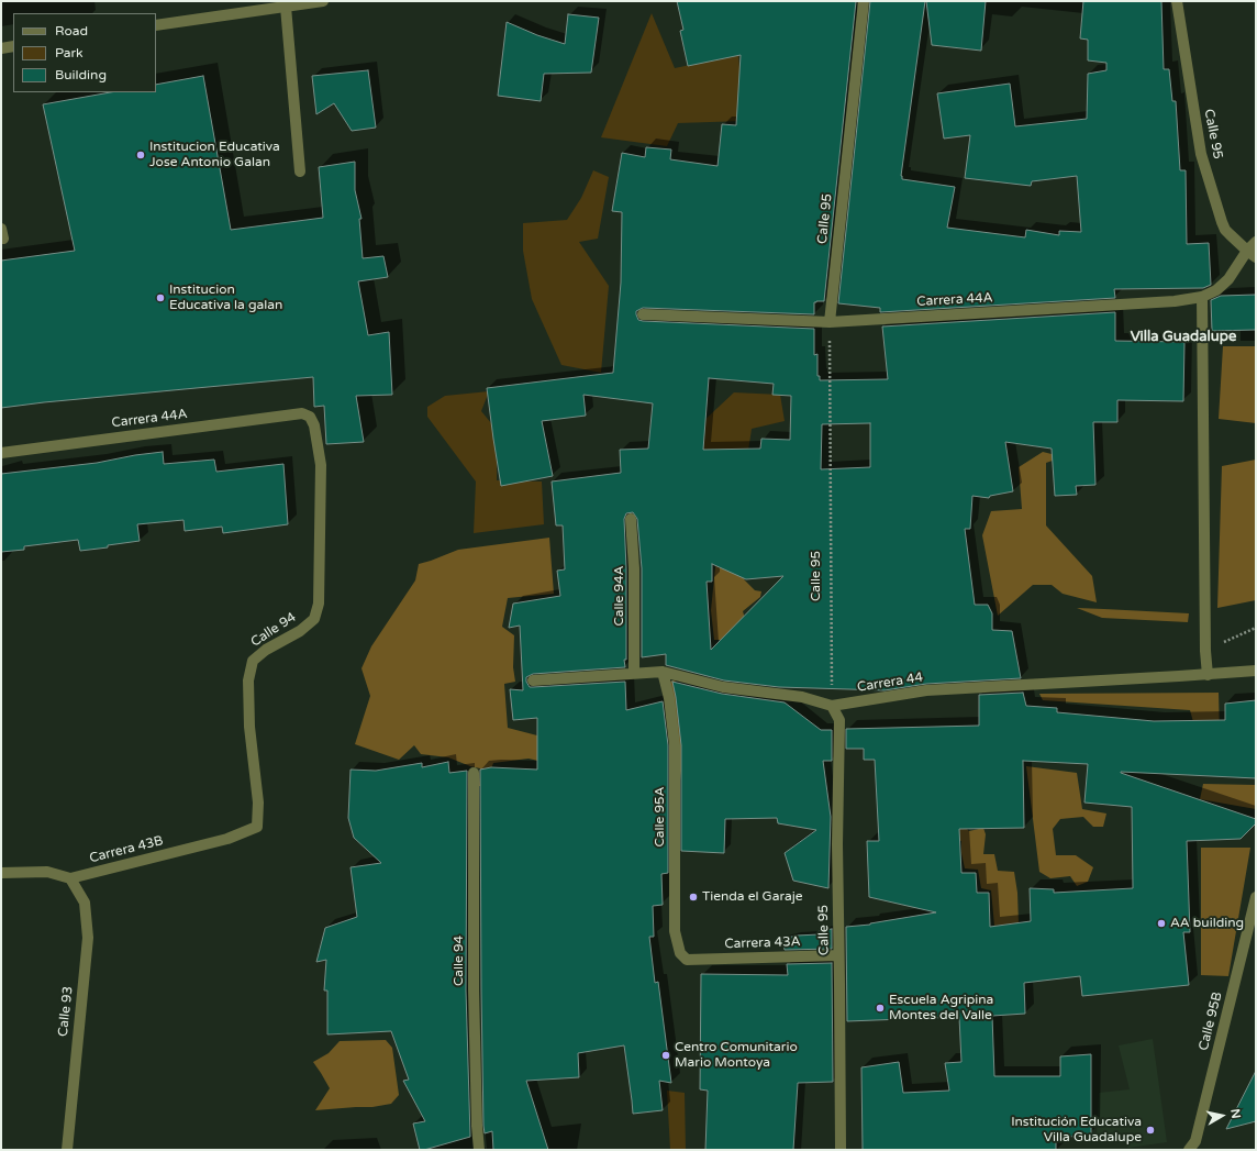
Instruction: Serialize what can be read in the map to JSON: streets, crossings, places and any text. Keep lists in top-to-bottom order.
{
  "streets": {
    "street": [
      "Calle 95",
      "Carrera 44A",
      "Calle 94A",
      "Calle 94",
      "Carrera 44",
      "Calle 95A",
      "Carrera 43B",
      "Carrera 43A",
      "Calle 93",
      "Calle 95B"
    ]
  },
  "crossings": [
    ["Calle 95", "Carrera 44A"],
    ["Calle 95", "Carrera 44"],
    ["Calle 95", "Carrera 43A"],
    ["Carrera 44A", "Calle 94"],
    ["Calle 94A", "Carrera 44"],
    ["Calle 94", "Carrera 43B"],
    ["Carrera 44", "Calle 95A"],
    ["Calle 95A", "Carrera 43A"],
    ["Carrera 43B", "Calle 93"]
  ],
  "districts": ["Villa Guadalupe"],
  "places": [
    "Institucion Educativa Jose Antonio Galan",
    "Institucion Educativa la galan",
    "Tienda el Garaje",
    "AA building",
    "Escuela Agripina Montes del Valle",
    "Centro Comunitario Mario Montoya",
    "Institución Educativa Villa Guadalupe"
  ],
  "legend": ["Road", "Park", "Building"],
  "north": "right"
}
